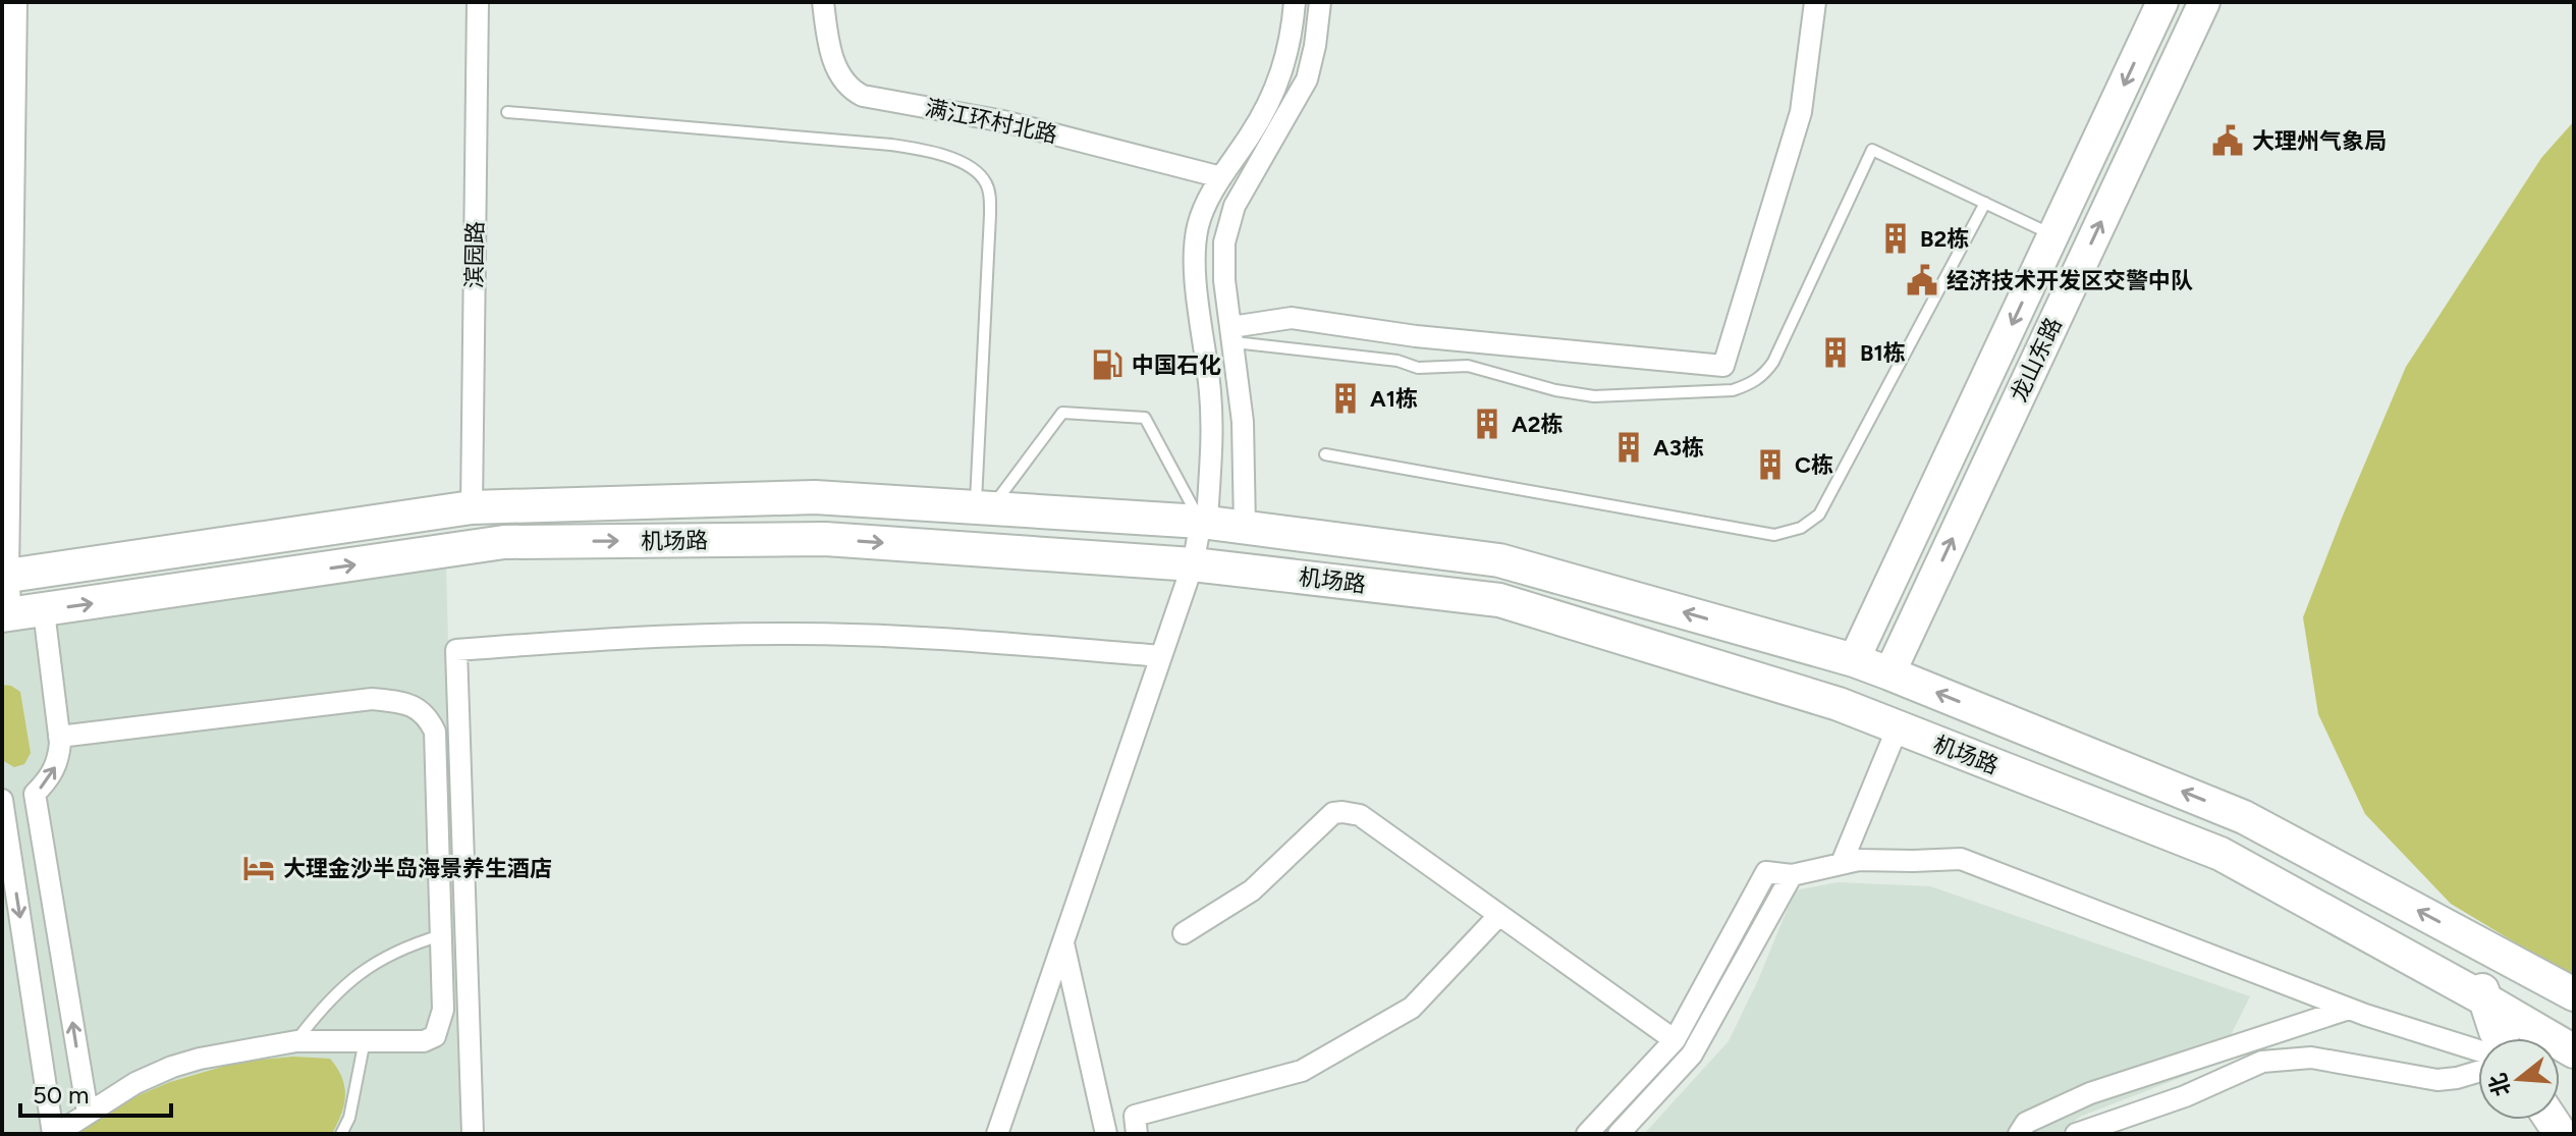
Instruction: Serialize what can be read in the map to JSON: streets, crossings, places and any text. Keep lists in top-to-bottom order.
{
  "streets": {
    "main road": ["龙山东路", "机场路"],
    "street": ["满江环村北路", "滨园路"]
  },
  "crossings": [
    ["滨园路", "机场路"],
    ["龙山东路", "机场路"]
  ],
  "places": {
    "public building": ["大理州气象局", "经济技术开发区交警中队"],
    "building": [
      "B2栋",
      "B1栋",
      "A1栋",
      "A2栋",
      "A3栋",
      "C栋"
    ],
    "fuel station": ["中国石化"],
    "hotel": ["大理金沙半岛海景养生酒店"]
  },
  "scale_bar": "50 m",
  "north": "left"
}
